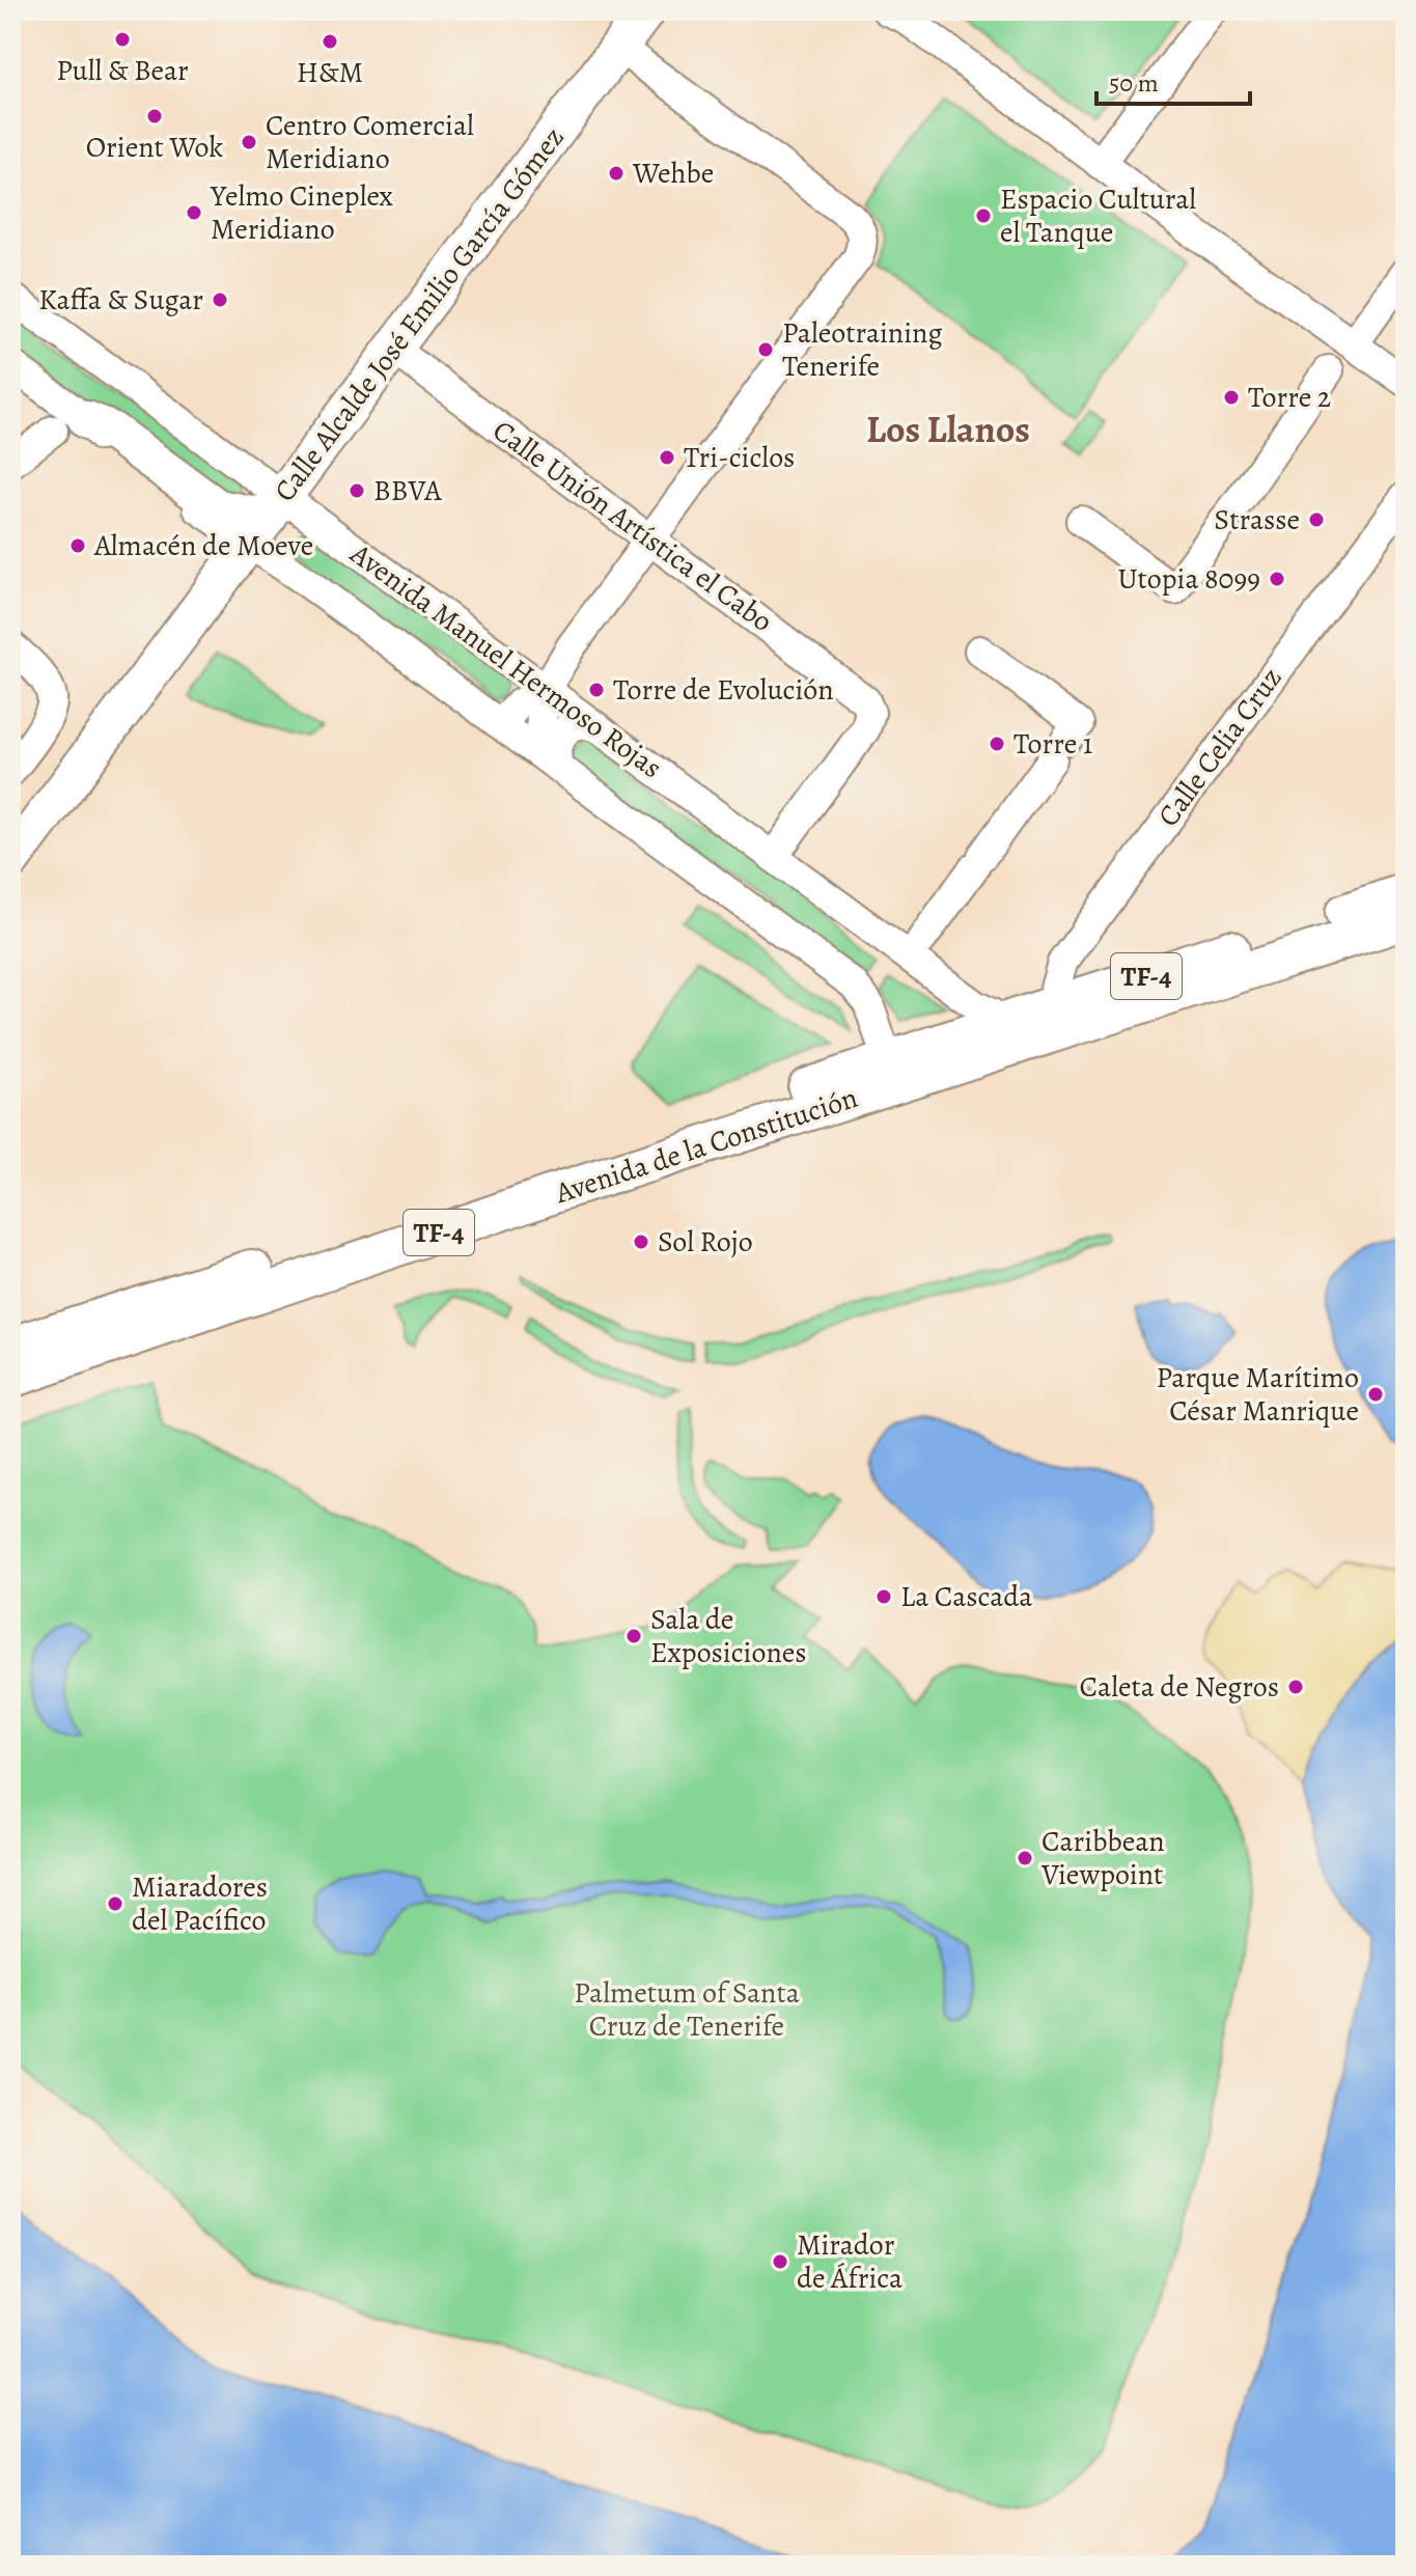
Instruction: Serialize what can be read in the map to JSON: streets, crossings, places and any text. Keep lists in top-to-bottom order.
{
  "streets": {
    "highway": ["TF-4", "Avenida de la Constitución"],
    "main road": ["Calle Alcalde José Emilio García Gómez"],
    "street": ["Calle Unión Artística el Cabo", "Avenida Manuel Hermoso Rojas", "Calle Celia Cruz"]
  },
  "crossings": [
    ["Calle Alcalde José Emilio García Gómez", "Calle Unión Artística el Cabo"],
    ["Calle Alcalde José Emilio García Gómez", "Avenida Manuel Hermoso Rojas"],
    ["Calle Unión Artística el Cabo", "Avenida Manuel Hermoso Rojas"],
    ["Avenida Manuel Hermoso Rojas", "Avenida de la Constitución"],
    ["Calle Celia Cruz", "Avenida de la Constitución"]
  ],
  "districts": ["Los Llanos"],
  "parks": ["Palmetum of Santa Cruz de Tenerife"],
  "places": [
    "Pull & Bear",
    "H&M",
    "Orient Wok",
    "Centro Comercial Meridiano",
    "Wehbe",
    "Yelmo Cineplex Meridiano",
    "Espacio Cultural el Tanque",
    "Kaffa & Sugar",
    "Paleotraining Tenerife",
    "Torre 2",
    "Tri-ciclos",
    "BBVA",
    "Strasse",
    "Almacén de Moeve",
    "Utopia 8099",
    "Torre de Evolución",
    "Torre 1",
    "Sol Rojo",
    "Parque Marítimo César Manrique",
    "La Cascada",
    "Sala de Exposiciones",
    "Caleta de Negros",
    "Caribbean Viewpoint",
    "Miaradores del Pacífico",
    "Mirador de África"
  ],
  "scale_bar": "50 m"
}
